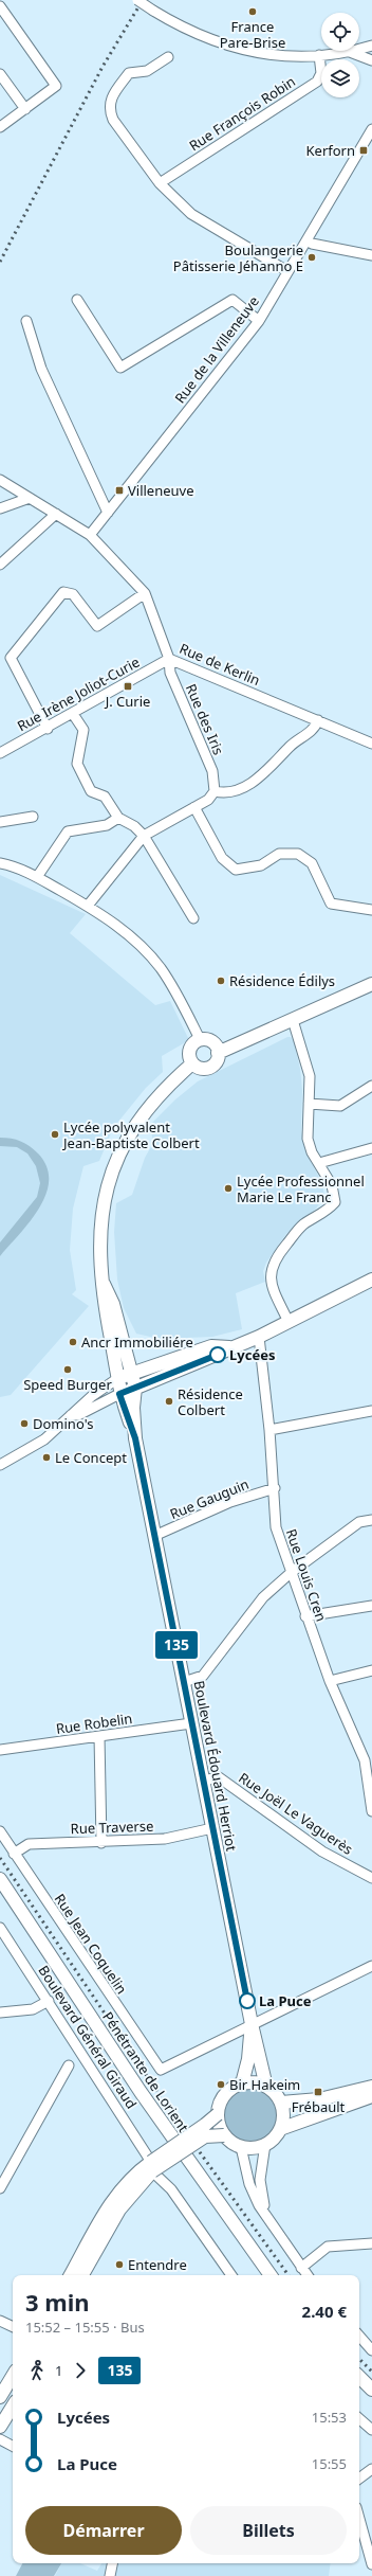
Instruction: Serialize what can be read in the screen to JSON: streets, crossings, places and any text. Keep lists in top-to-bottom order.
{
  "streets": {
    "main road": ["Boulevard Édouard Herriot", "Pénétrante de Lorient"],
    "street": [
      "Rue François Robin",
      "Rue de la Villeneuve",
      "Rue de Kerlin",
      "Rue Irène Joliot-Curie",
      "Rue des Iris",
      "Rue Gauguin",
      "Rue Louis Cren",
      "Rue Robelin",
      "Rue Joël Le Vaguerès",
      "Rue Traverse",
      "Rue Jean Coquelin",
      "Boulevard Général Giraud"
    ]
  },
  "crossings": [
    ["Rue de la Villeneuve", "Rue de Kerlin"],
    ["Rue de Kerlin", "Rue Irène Joliot-Curie"],
    ["Rue de Kerlin", "Rue des Iris"],
    ["Rue Irène Joliot-Curie", "Rue des Iris"],
    ["Rue Gauguin", "Rue Louis Cren"],
    ["Rue Gauguin", "Boulevard Édouard Herriot"],
    ["Rue Robelin", "Boulevard Édouard Herriot"],
    ["Boulevard Édouard Herriot", "Rue Joël Le Vaguerès"],
    ["Boulevard Édouard Herriot", "Rue Traverse"],
    ["Boulevard Édouard Herriot", "Rue Jean Coquelin"],
    ["Rue Traverse", "Rue Jean Coquelin"]
  ],
  "places": {
    "other": [
      "France Pare-Brise",
      "Boulangerie Pâtisserie Jéhanno E",
      "Résidence Édilys",
      "Lycée polyvalent Jean-Baptiste Colbert",
      "Lycée Professionnel Marie Le Franc",
      "Ancr Immobiliére",
      "Lycées",
      "Speed Burger",
      "Résidence Colbert",
      "Domino's",
      "Le Concept",
      "La Puce",
      "Bir Hakeim",
      "Entendre"
    ],
    "transit": [
      "Kerforn",
      "Villeneuve",
      "J. Curie",
      "Frébault"
    ]
  },
  "lines": ["bus line 135"],
  "page": {
    "on_map": "135",
    "heading": ["3 min", "15:52 – 15:55 · Bus", "2.40 €"],
    "legs": ["1", "135"],
    "list": [
      {
        "name": "Lycées",
        "value": "15:53"
      },
      {
        "name": "La Puce",
        "value": "15:55"
      }
    ],
    "buttons": ["Démarrer", "Billets"]
  }
}
